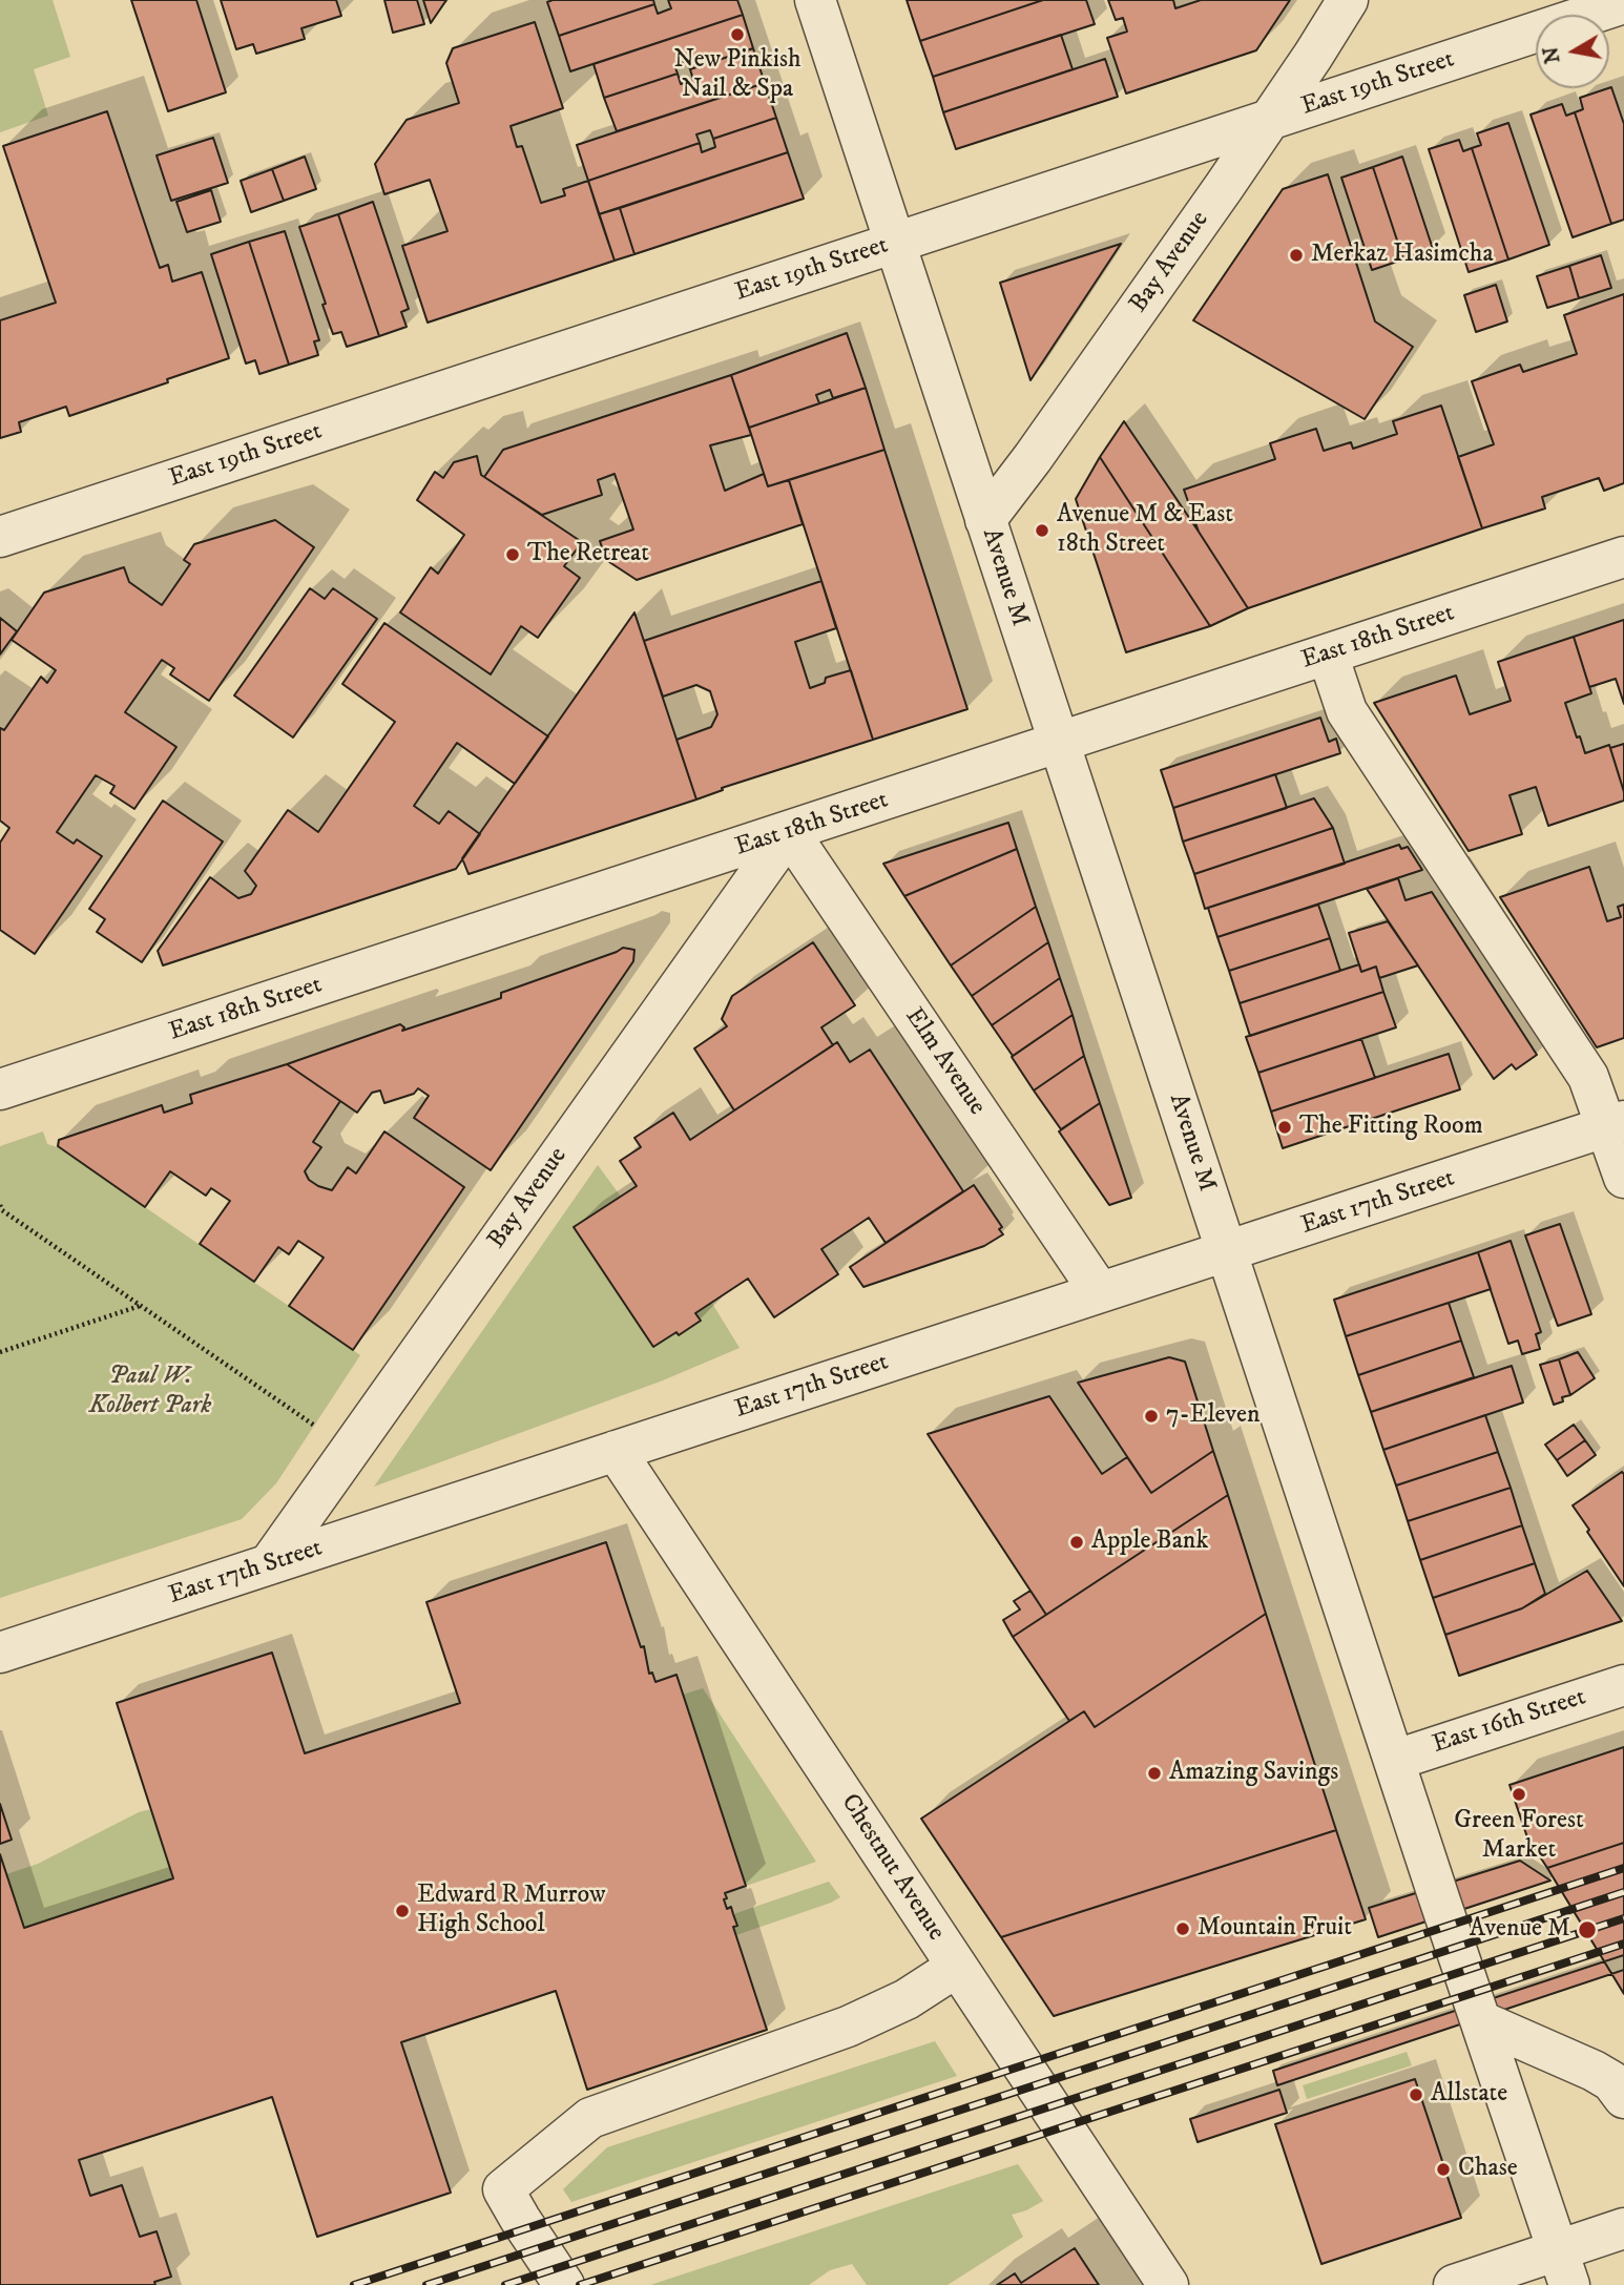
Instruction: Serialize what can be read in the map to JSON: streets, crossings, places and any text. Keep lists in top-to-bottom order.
{
  "streets": {
    "street": [
      "East 19th Street",
      "Bay Avenue",
      "Avenue M",
      "East 18th Street",
      "Elm Avenue",
      "East 17th Street",
      "East 16th Street",
      "Chestnut Avenue"
    ]
  },
  "crossings": [
    ["East 19th Street", "Bay Avenue"],
    ["East 19th Street", "Avenue M"],
    ["Bay Avenue", "Avenue M"],
    ["Bay Avenue", "East 18th Street"],
    ["Bay Avenue", "Elm Avenue"],
    ["Bay Avenue", "East 17th Street"],
    ["Avenue M", "East 18th Street"],
    ["Avenue M", "East 17th Street"],
    ["Avenue M", "East 16th Street"],
    ["East 18th Street", "Elm Avenue"],
    ["Elm Avenue", "East 17th Street"],
    ["East 17th Street", "Chestnut Avenue"]
  ],
  "parks": ["Paul W. Kolbert Park"],
  "places": [
    "New Pinkish Nail & Spa",
    "Merkaz Hasimcha",
    "Avenue M & East 18th Street",
    "The Retreat",
    "The Fitting Room",
    "7-Eleven",
    "Apple Bank",
    "Amazing Savings",
    "Green Forest Market",
    "Edward R Murrow High School",
    "Mountain Fruit",
    "Avenue M",
    "Allstate",
    "Chase"
  ],
  "north": "left"
}
